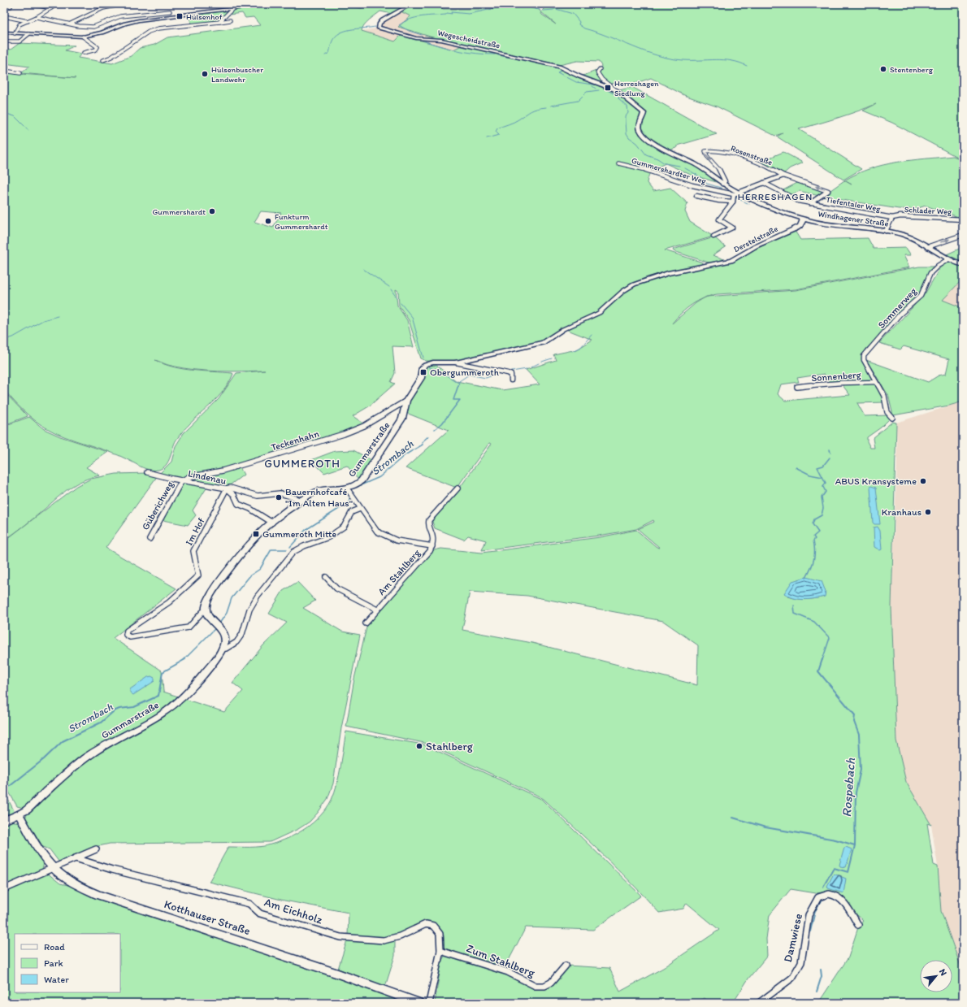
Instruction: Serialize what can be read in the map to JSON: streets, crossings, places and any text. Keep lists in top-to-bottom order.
{
  "streets": {
    "main road": [
      "Wegescheidstraße",
      "Windhagener Straße",
      "Derstelstraße",
      "Gummarstraße",
      "Kotthauser Straße"
    ],
    "street": [
      "Rosenstraße",
      "Gummershardter Weg",
      "Tiefentaler Weg",
      "Schlader Weg",
      "Sommerweg",
      "Sonnenberg",
      "Teckenhahn",
      "Lindenau",
      "Güberichweg",
      "Im Hof",
      "Am Stahlberg",
      "Am Eichholz",
      "Damwiese",
      "Zum Stahlberg"
    ]
  },
  "crossings": [
    ["Wegescheidstraße", "Windhagener Straße"],
    ["Rosenstraße", "Tiefentaler Weg"],
    ["Rosenstraße", "Windhagener Straße"],
    ["Gummershardter Weg", "Windhagener Straße"],
    ["Tiefentaler Weg", "Schlader Weg"],
    ["Tiefentaler Weg", "Windhagener Straße"],
    ["Windhagener Straße", "Derstelstraße"],
    ["Windhagener Straße", "Sommerweg"],
    ["Derstelstraße", "Gummarstraße"],
    ["Sommerweg", "Sonnenberg"],
    ["Teckenhahn", "Gummarstraße"],
    ["Teckenhahn", "Lindenau"],
    ["Teckenhahn", "Güberichweg"],
    ["Gummarstraße", "Lindenau"],
    ["Gummarstraße", "Im Hof"],
    ["Gummarstraße", "Kotthauser Straße"],
    ["Lindenau", "Güberichweg"],
    ["Lindenau", "Im Hof"],
    ["Am Eichholz", "Zum Stahlberg"]
  ],
  "districts": ["HERRESHAGEN", "GUMMEROTH"],
  "water": ["Strombach", "Rospebach"],
  "places": {
    "transit": [
      "Hülsenhof",
      "Herreshagen Siedlung",
      "Obergummeroth",
      "Gummeroth Mitte"
    ],
    "other": [
      "Stentenberg",
      "Hülsenbuscher Landwehr",
      "Gummershardt",
      "Funkturm Gummershardt",
      "ABUS Kransysteme",
      "Bauernhofcafé \"Im Alten Haus\"",
      "Kranhaus",
      "Stahlberg"
    ]
  },
  "legend": ["Road", "Park", "Water"],
  "north": "top right"
}
